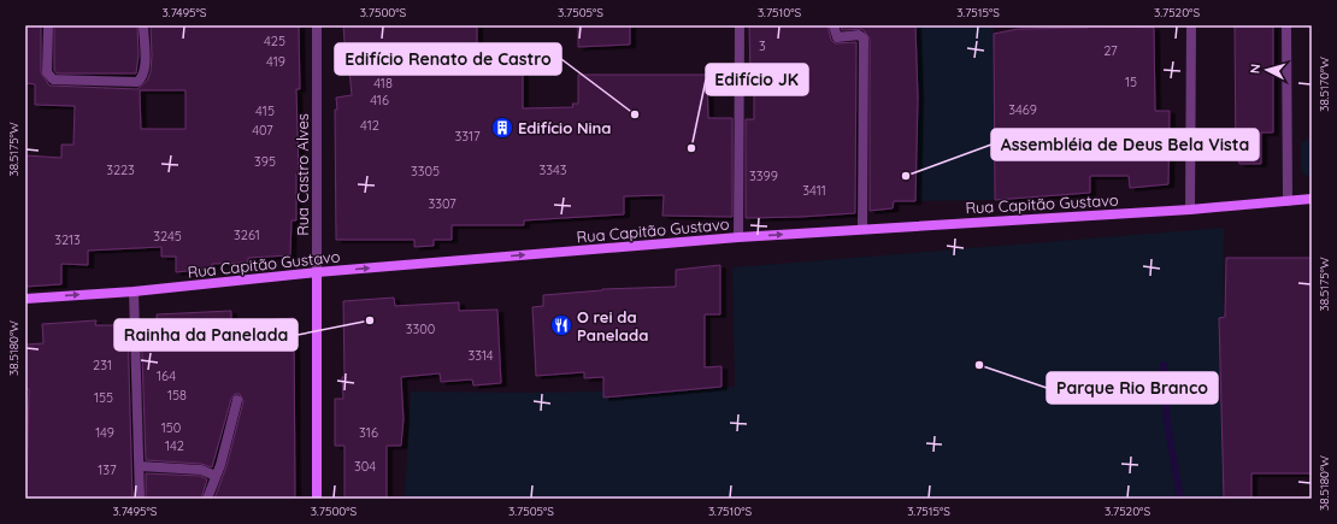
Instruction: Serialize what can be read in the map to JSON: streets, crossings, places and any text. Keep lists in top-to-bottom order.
{
  "streets": {
    "street": ["Rua Castro Alves", "Rua Capitão Gustavo"]
  },
  "crossings": [
    ["Rua Castro Alves", "Rua Capitão Gustavo"]
  ],
  "one_way": ["Rua Capitão Gustavo"],
  "places": {
    "other": [
      "Edifício Renato de Castro",
      "Edifício JK",
      "Assembléia de Deus Bela Vista",
      "Rainha da Panelada",
      "Parque Rio Branco"
    ],
    "building": ["Edifício Nina"],
    "restaurant": ["O rei da Panelada"]
  },
  "house_numbers": [
    "425",
    "3",
    "27",
    "419",
    "15",
    "418",
    "416",
    "3469",
    "415",
    "412",
    "407",
    "3317",
    "395",
    "3223",
    "3343",
    "3305",
    "3399",
    "3411",
    "3307",
    "3261",
    "3245",
    "3213",
    "3300",
    "3314",
    "231",
    "164",
    "158",
    "155",
    "150",
    "149",
    "316",
    "142",
    "304",
    "137"
  ],
  "north": "left",
  "coordinates": [
    "3.7495°S",
    "3.7500°S",
    "3.7505°S",
    "3.7510°S",
    "3.7515°S",
    "3.7520°S",
    "38.5170°W",
    "38.5175°W",
    "38.5180°W"
  ]
}
